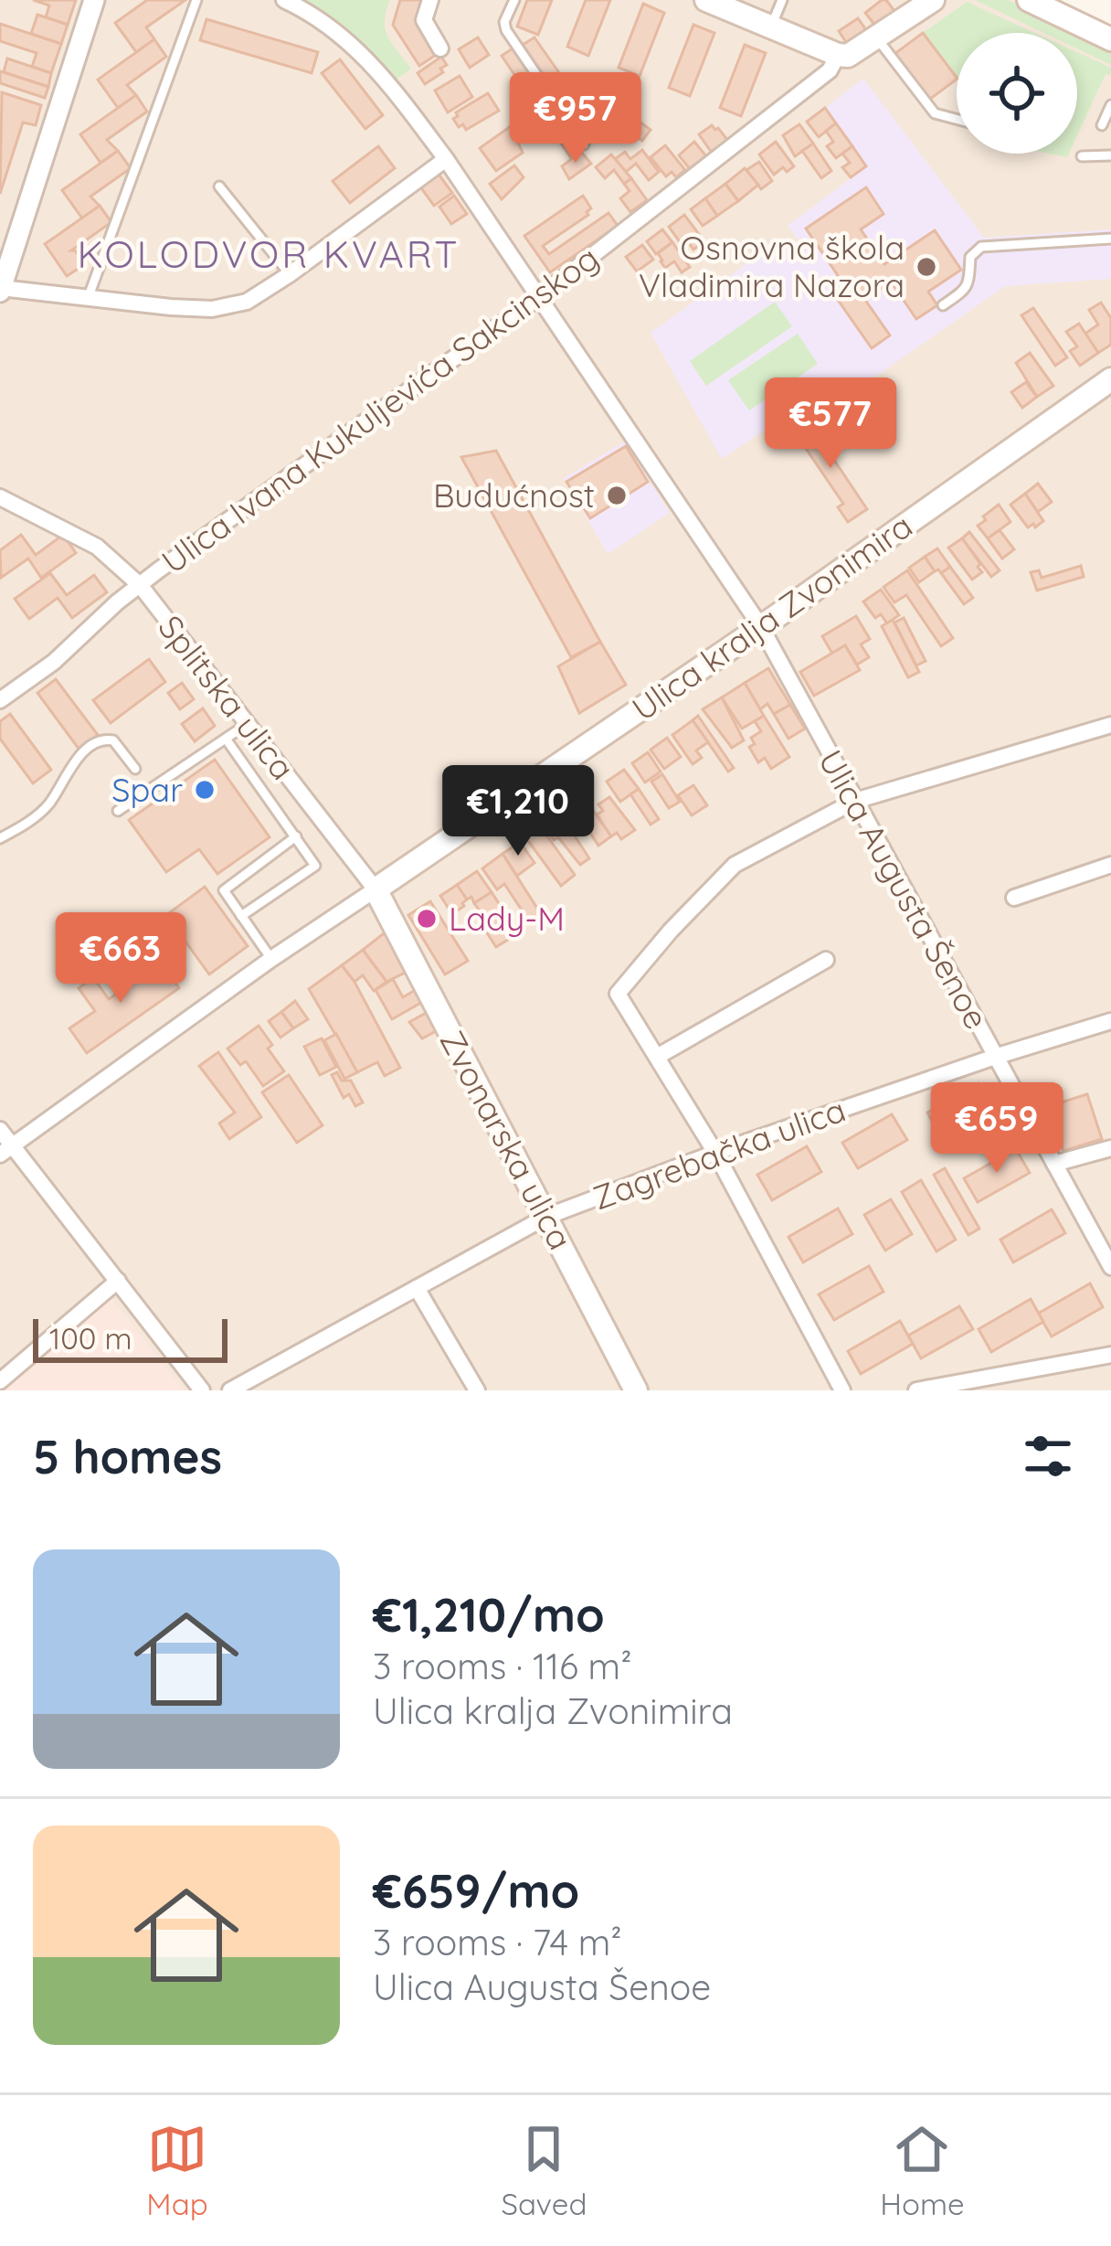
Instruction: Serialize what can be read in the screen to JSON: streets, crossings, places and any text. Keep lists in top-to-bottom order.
{
  "streets": {
    "main road": ["Ulica Ivana Kukuljevića Sakcinskog", "Ulica kralja Zvonimira", "Zvonarska ulica"],
    "street": ["Splitska ulica", "Ulica Augusta Šenoe", "Zagrebačka ulica"]
  },
  "crossings": [
    ["Ulica Ivana Kukuljevića Sakcinskog", "Splitska ulica"],
    ["Ulica Ivana Kukuljevića Sakcinskog", "Ulica Augusta Šenoe"],
    ["Ulica kralja Zvonimira", "Splitska ulica"],
    ["Ulica kralja Zvonimira", "Ulica Augusta Šenoe"],
    ["Ulica kralja Zvonimira", "Zvonarska ulica"],
    ["Splitska ulica", "Zvonarska ulica"],
    ["Ulica Augusta Šenoe", "Zagrebačka ulica"],
    ["Zvonarska ulica", "Zagrebačka ulica"]
  ],
  "districts": ["KOLODVOR KVART"],
  "places": [
    "Osnovna škola Vladimira Nazora",
    "Budućnost",
    "Spar",
    "Lady-M"
  ],
  "scale_bar": "100 m",
  "page": {
    "price": [
      "€957",
      "€577",
      "€1,210",
      "€663",
      "€659"
    ],
    "scale": "100 m",
    "heading": "5 homes",
    "list": [
      {
        "name": "€1,210/mo",
        "note": "3 rooms · 116 m² · Ulica kralja Zvonimira"
      },
      {
        "name": "€659/mo",
        "note": "3 rooms · 74 m² · Ulica Augusta Šenoe"
      }
    ],
    "tabs": ["Map", "Saved", "Home"]
  }
}
